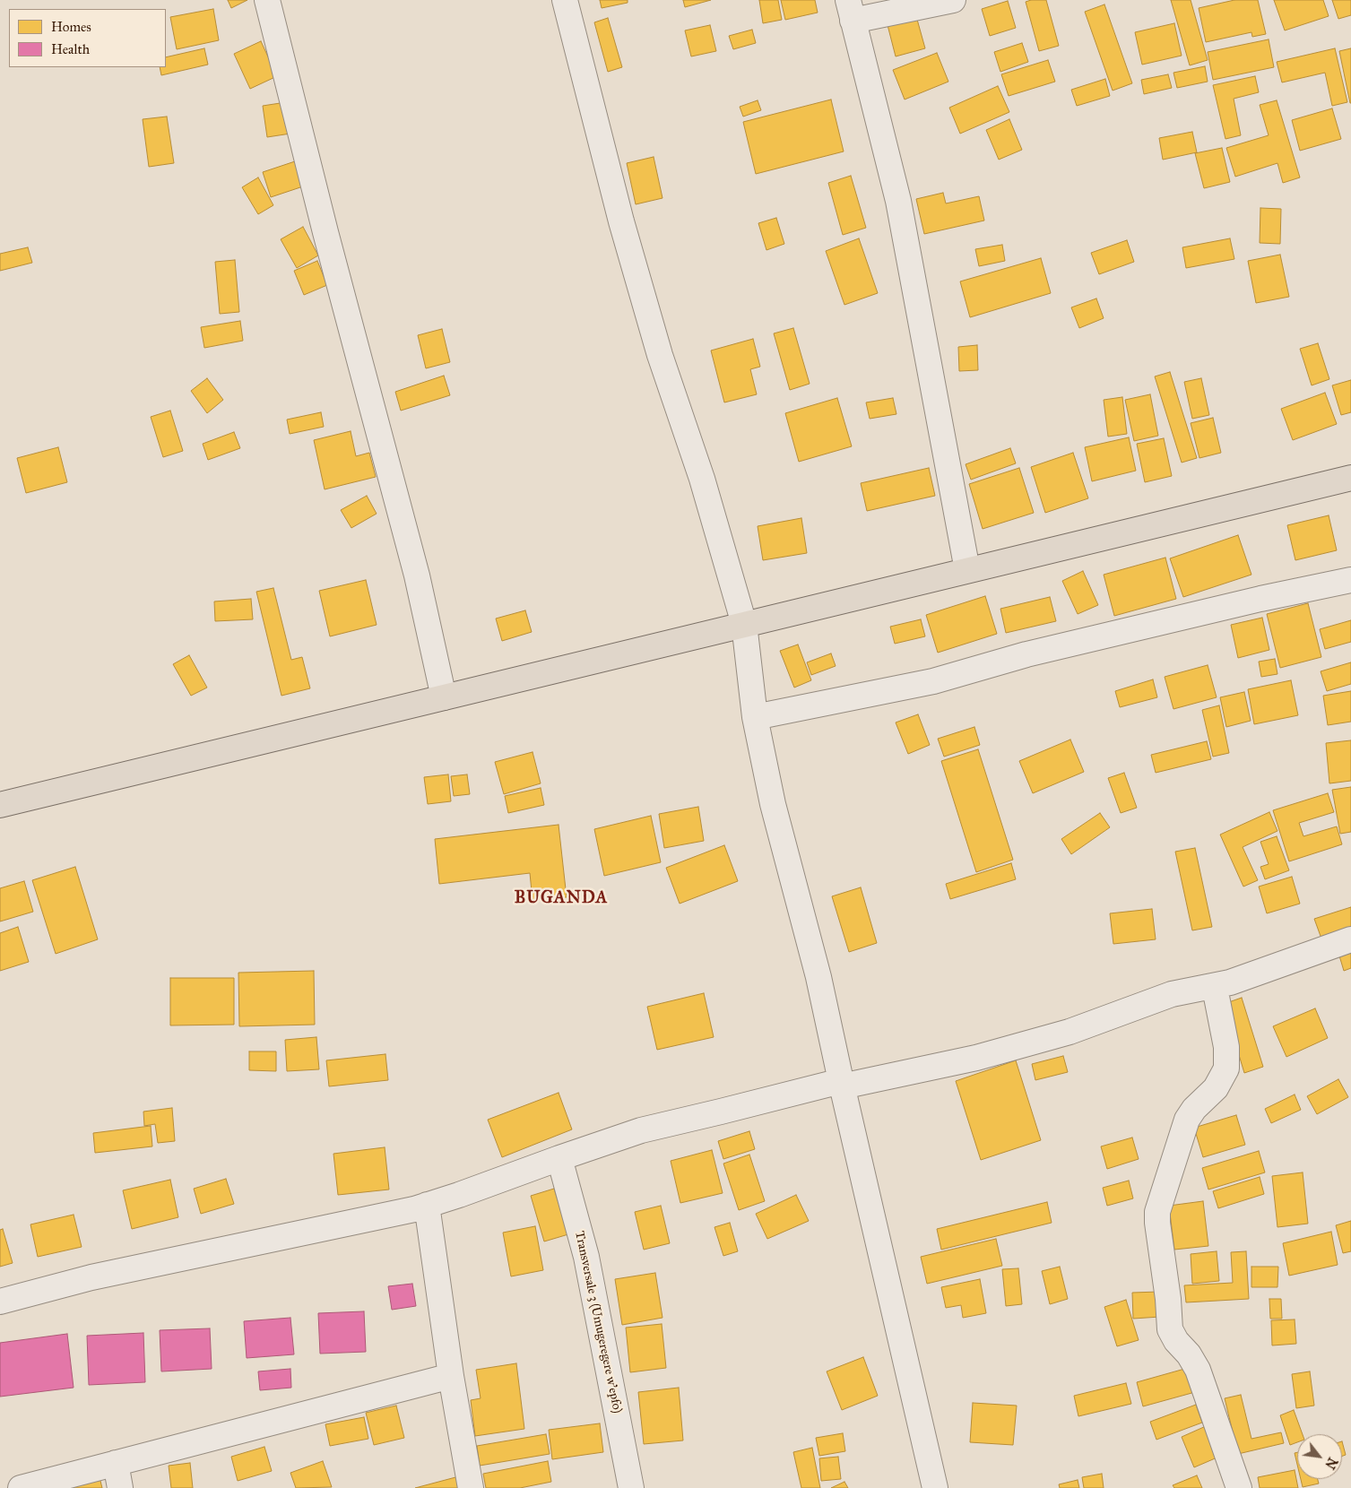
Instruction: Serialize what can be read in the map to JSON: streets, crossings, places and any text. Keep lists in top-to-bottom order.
{
  "streets": {
    "street": ["Transversale 3 (Umugeregere w'epfo)"]
  },
  "districts": ["BUGANDA"],
  "legend": ["Homes", "Health"],
  "north": "bottom right"
}
